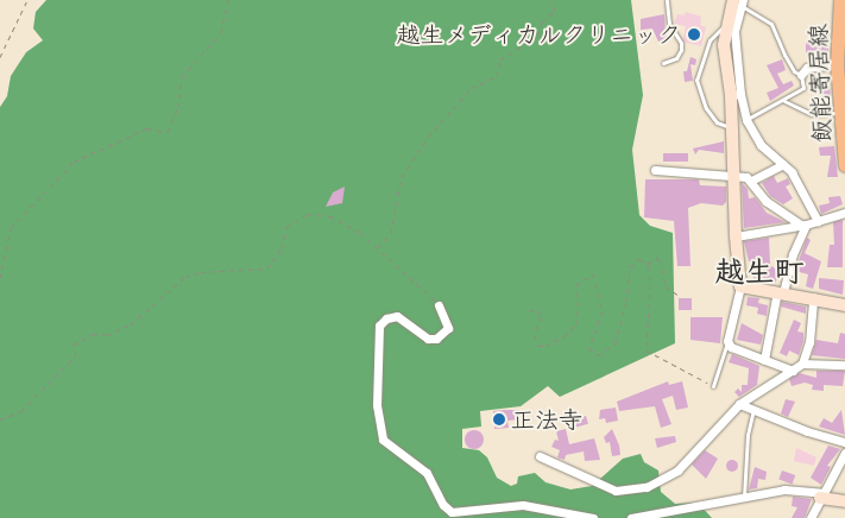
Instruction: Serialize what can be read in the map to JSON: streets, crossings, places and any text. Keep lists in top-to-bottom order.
{
  "streets": {
    "main road": ["飯能寄居線"]
  },
  "districts": ["越生町"],
  "places": ["越生メディカルクリニック", "正法寺"]
}
